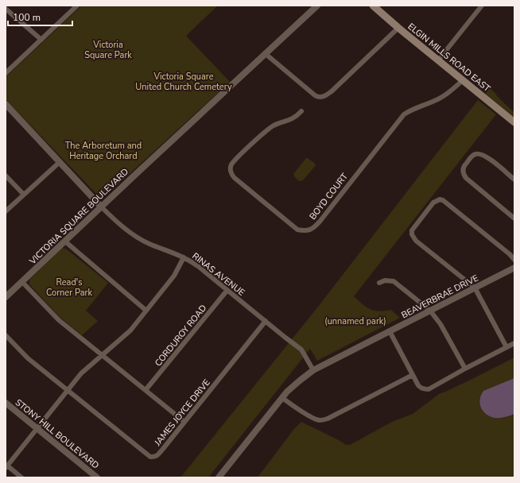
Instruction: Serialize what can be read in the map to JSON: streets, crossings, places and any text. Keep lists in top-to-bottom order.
{
  "streets": {
    "main road": ["ELGIN MILLS ROAD EAST"],
    "street": [
      "BOYD COURT",
      "VICTORIA SQUARE BOULEVARD",
      "RINAS AVENUE",
      "BEAVERBRAE DRIVE",
      "CORDUROY ROAD",
      "JAMES JOYCE DRIVE",
      "STONY HILL BOULEVARD"
    ]
  },
  "crossings": [
    ["ELGIN MILLS ROAD EAST", "BOYD COURT"],
    ["VICTORIA SQUARE BOULEVARD", "RINAS AVENUE"],
    ["RINAS AVENUE", "BEAVERBRAE DRIVE"],
    ["RINAS AVENUE", "CORDUROY ROAD"],
    ["RINAS AVENUE", "JAMES JOYCE DRIVE"]
  ],
  "parks": [
    "Victoria Square Park",
    "Victoria Square United Church Cemetery",
    "The Arboretum and Heritage Orchard",
    "Read's Corner Park",
    "(unnamed park)"
  ],
  "scale_bar": "100 m"
}
